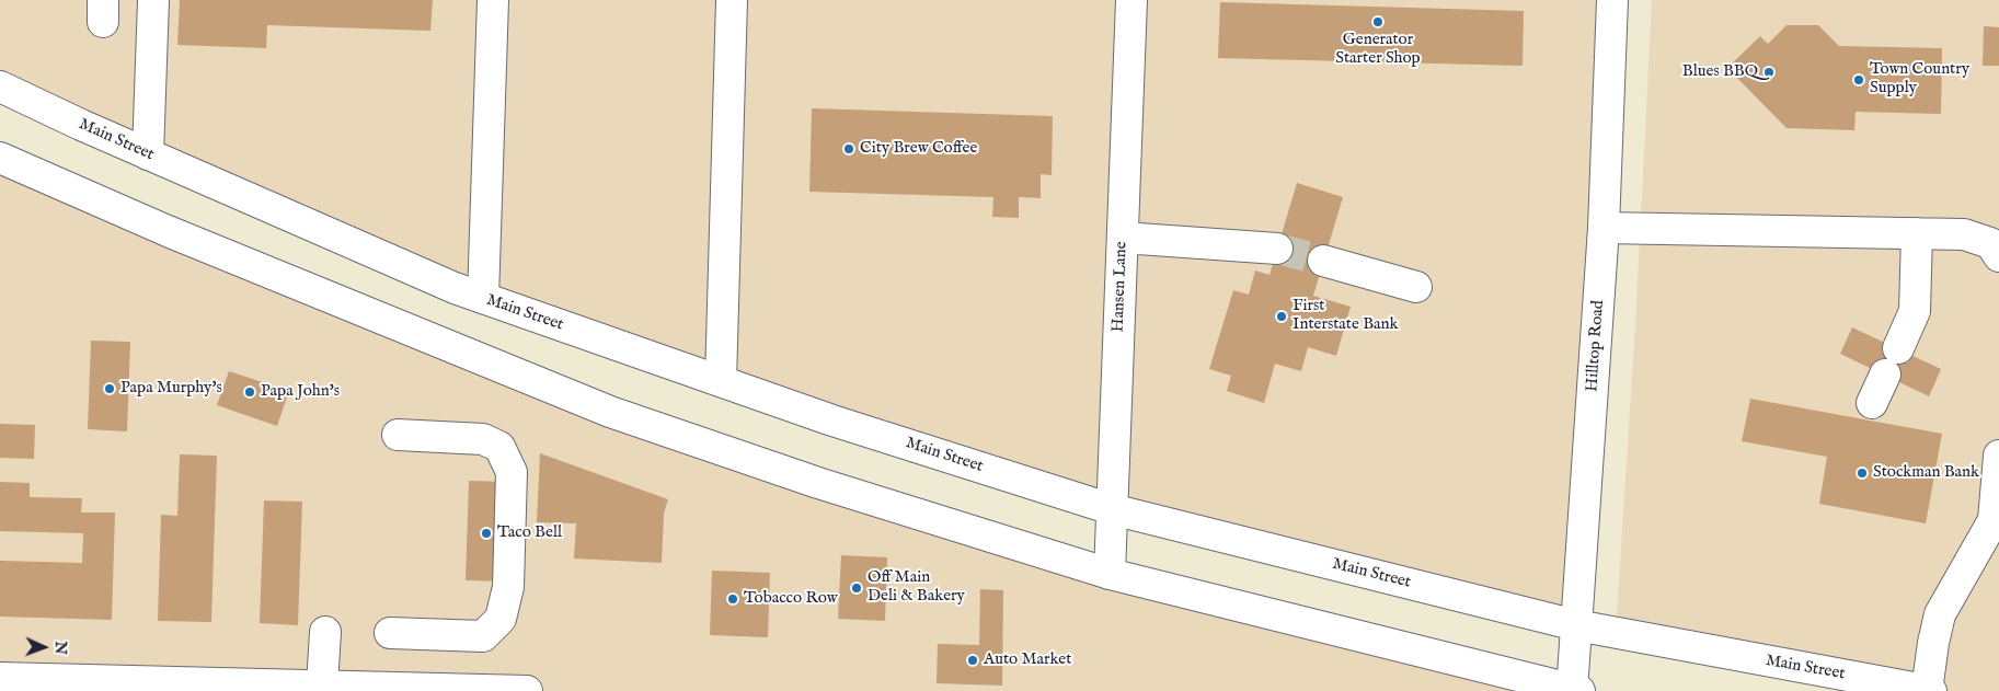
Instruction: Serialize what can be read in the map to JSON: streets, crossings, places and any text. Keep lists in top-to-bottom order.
{
  "streets": {
    "main road": ["Main Street", "Hansen Lane", "Hilltop Road"]
  },
  "crossings": [
    ["Main Street", "Hansen Lane"],
    ["Main Street", "Hilltop Road"]
  ],
  "places": [
    "Generator Starter Shop",
    "Blues BBQ",
    "Town Country Supply",
    "City Brew Coffee",
    "First Interstate Bank",
    "Papa Murphy's",
    "Papa John's",
    "Stockman Bank",
    "Taco Bell",
    "Off Main Deli & Bakery",
    "Tobacco Row",
    "Auto Market"
  ],
  "north": "right"
}
